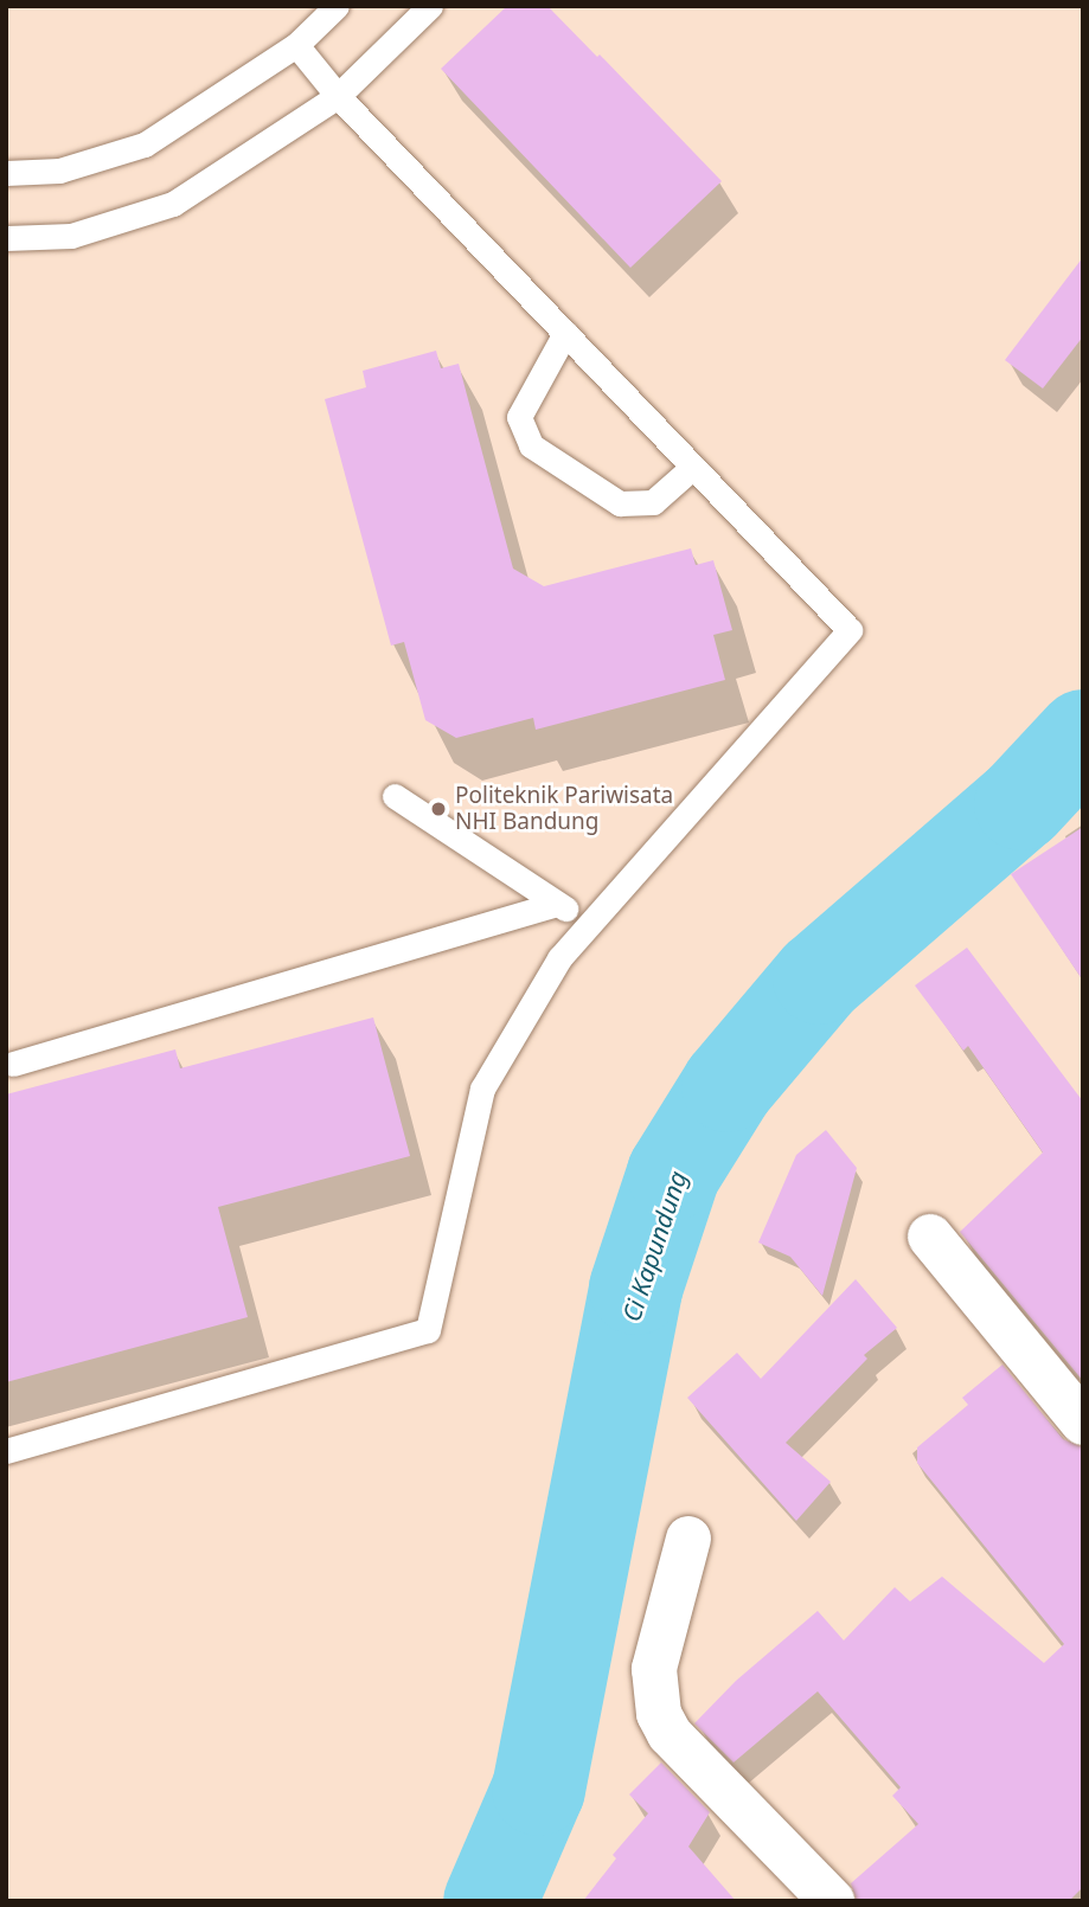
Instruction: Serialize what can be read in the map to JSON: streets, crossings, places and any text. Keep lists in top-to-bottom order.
{
  "water": ["Ci Kapundung"],
  "places": ["Politeknik Pariwisata NHI Bandung"]
}
